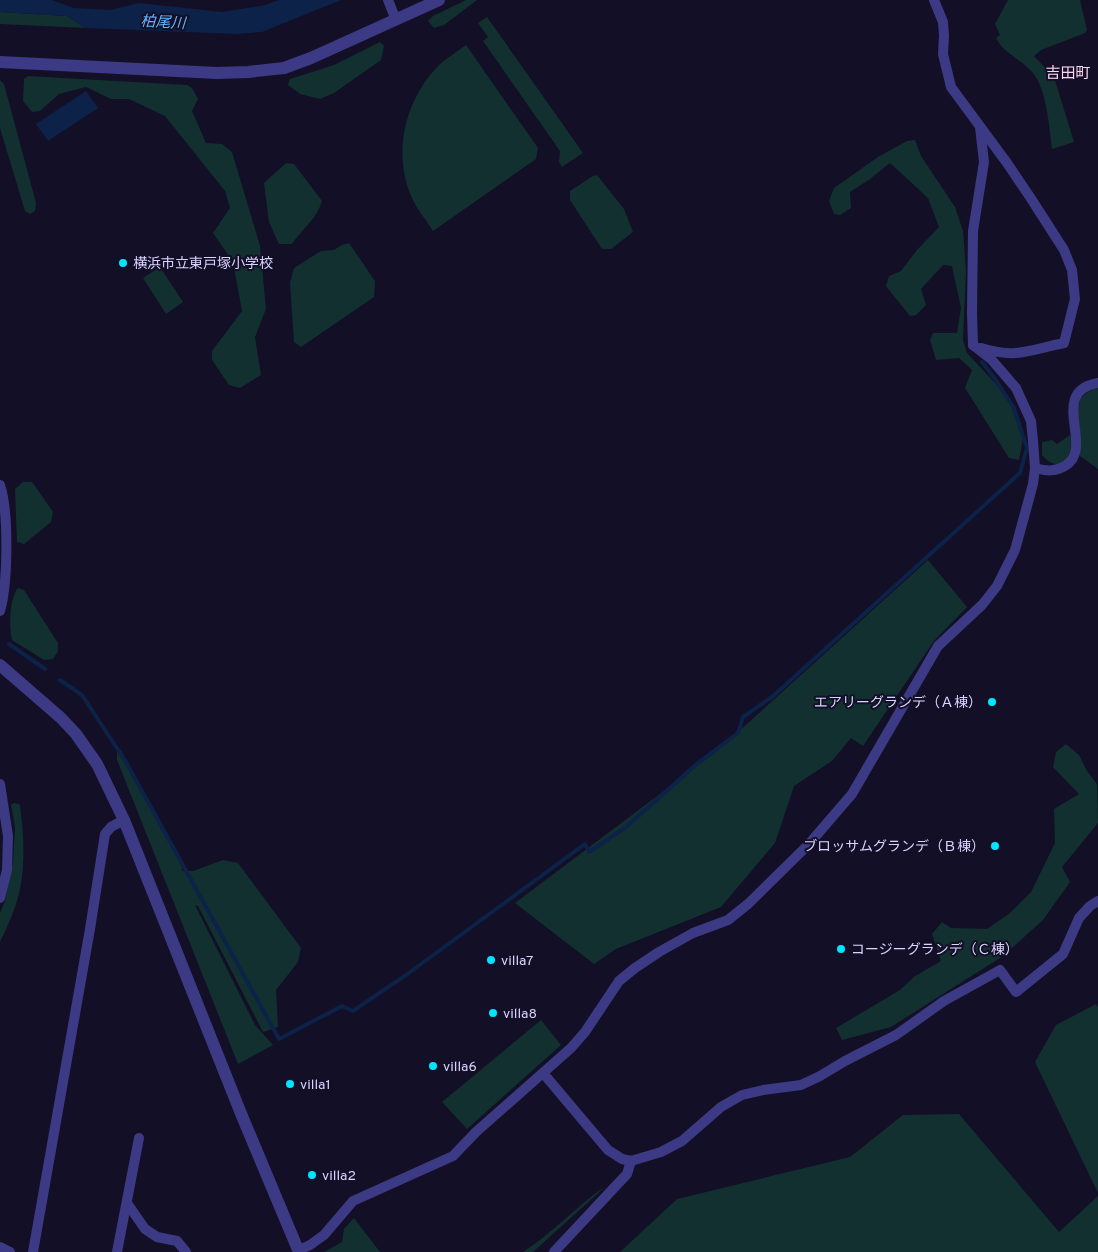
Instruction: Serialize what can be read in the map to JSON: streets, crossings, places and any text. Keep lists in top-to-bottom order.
{
  "districts": ["吉田町"],
  "water": ["柏尾川"],
  "places": [
    "横浜市立東戸塚小学校",
    "エアリーグランデ（Ａ棟）",
    "ブロッサムグランデ（Ｂ棟）",
    "コージーグランデ（Ｃ棟）",
    "villa7",
    "villa8",
    "villa6",
    "villa1",
    "villa2"
  ]
}
